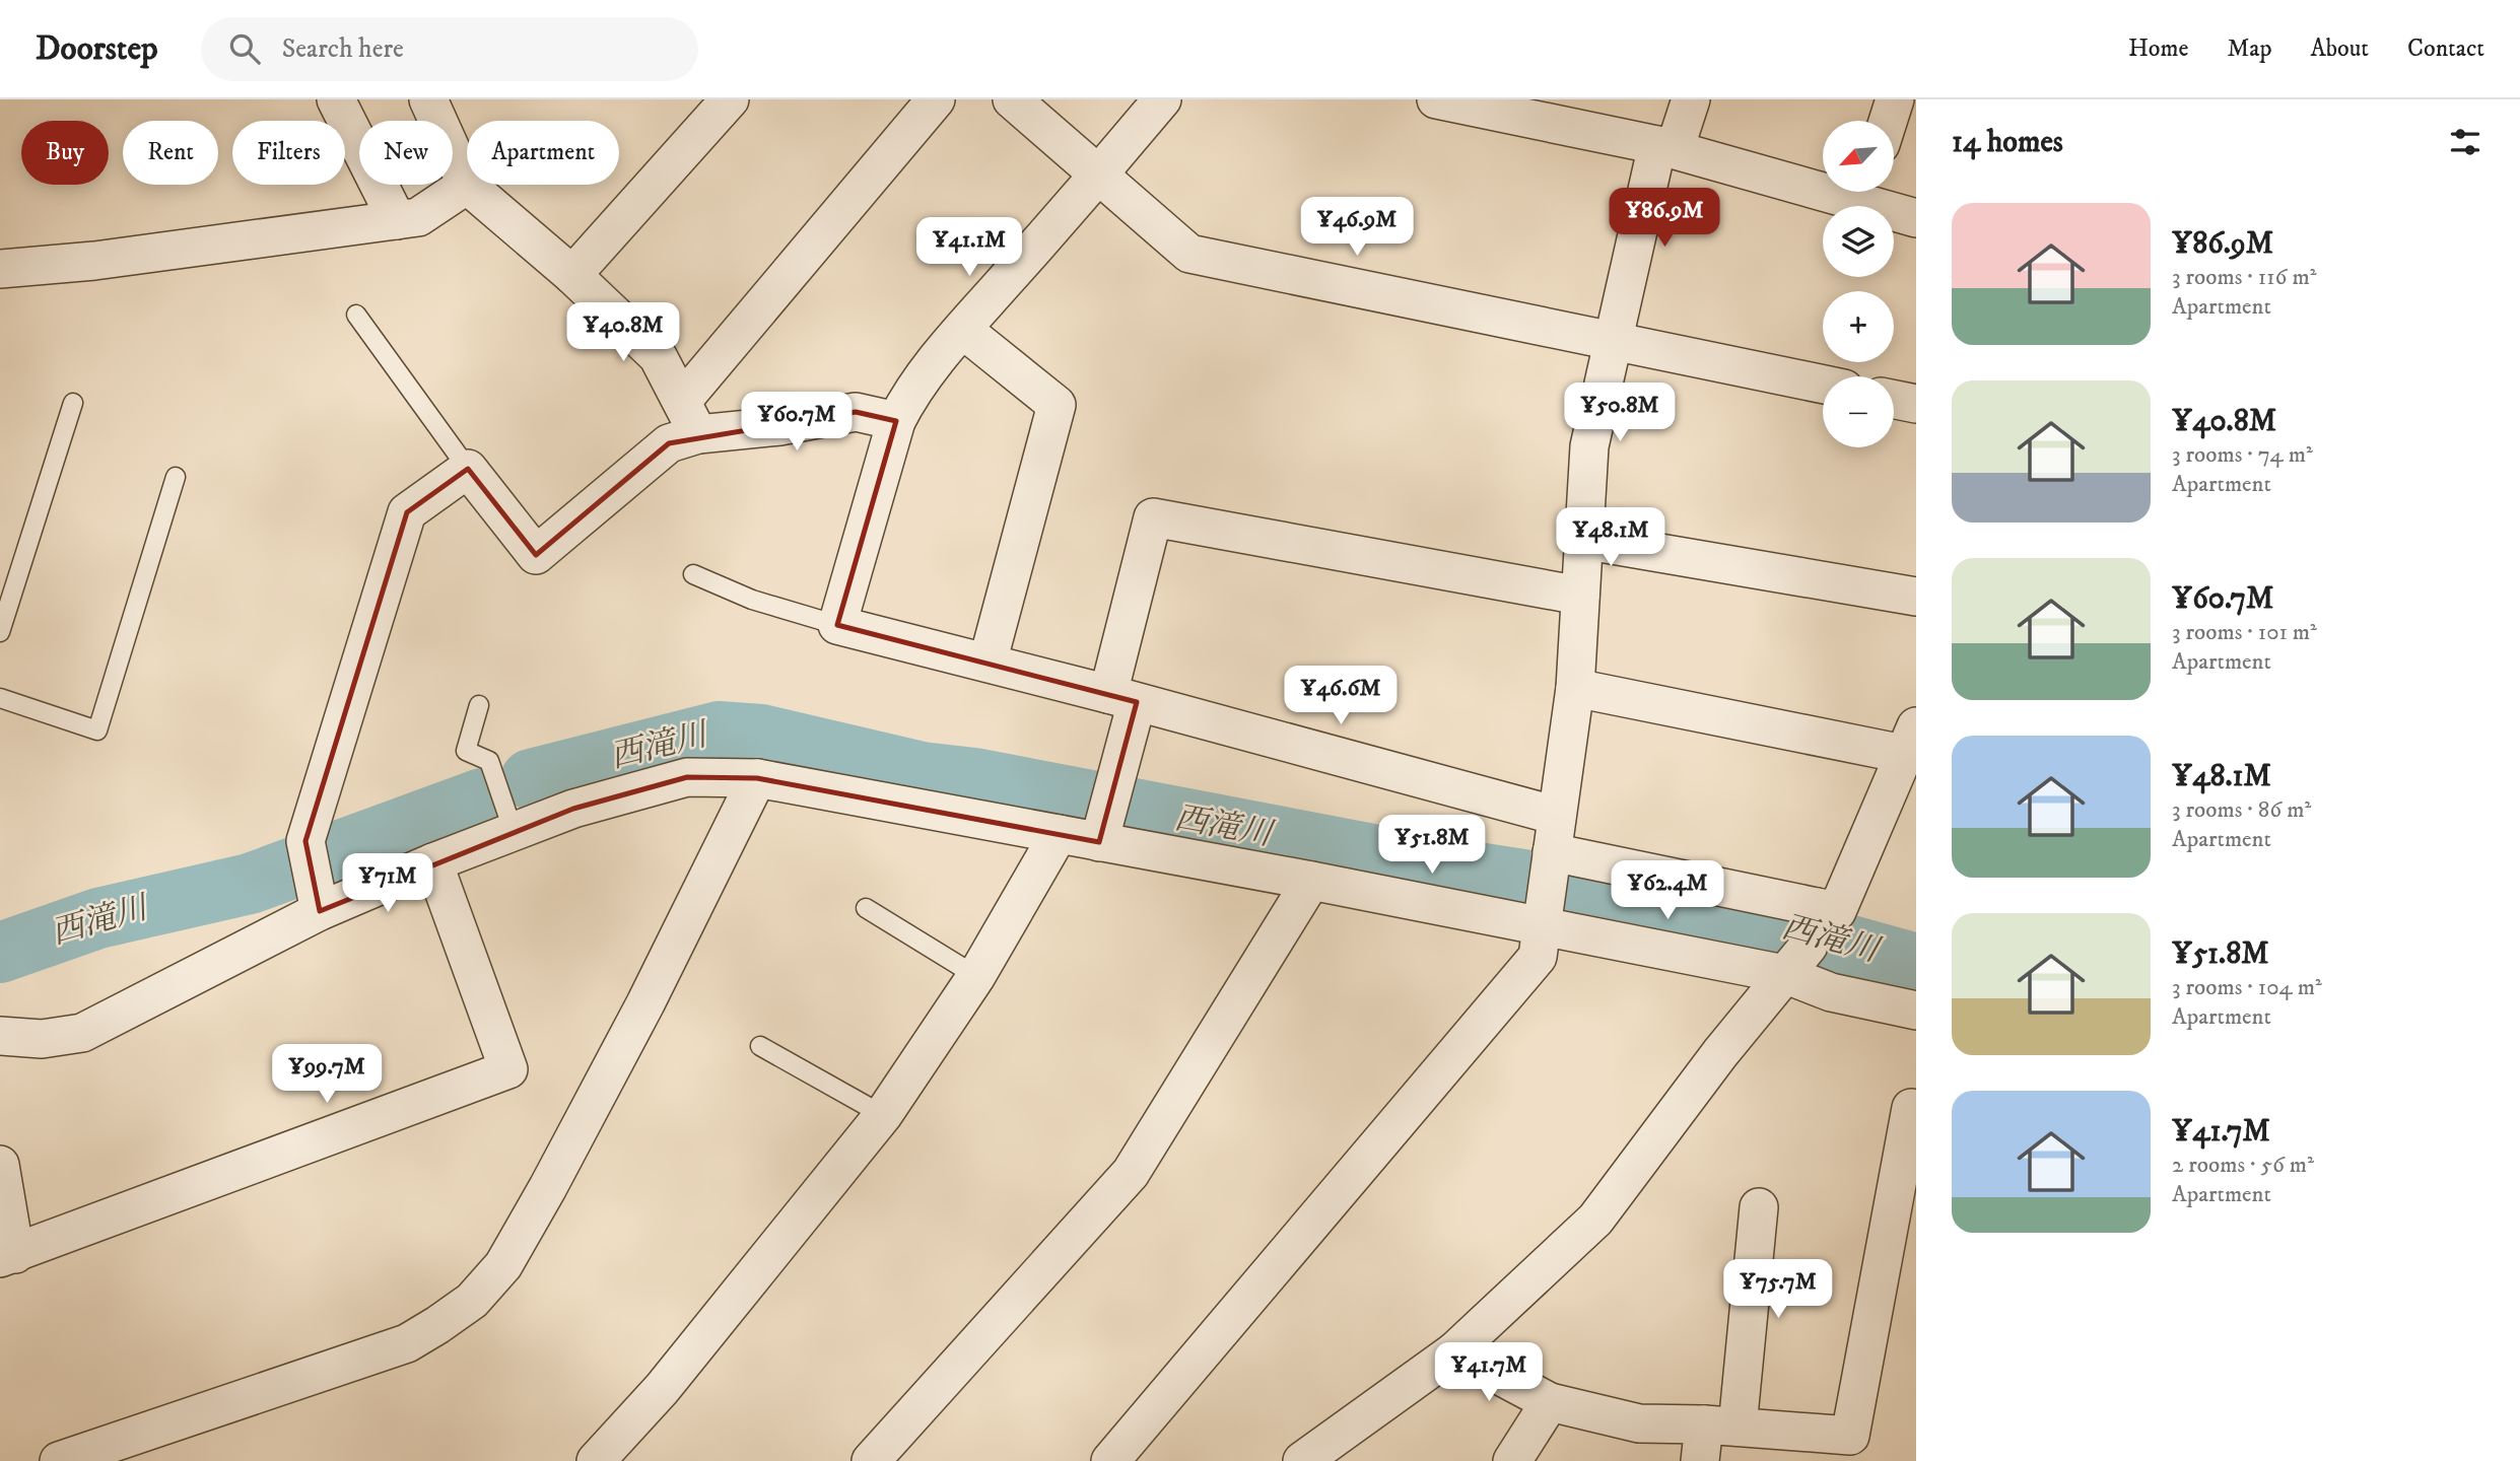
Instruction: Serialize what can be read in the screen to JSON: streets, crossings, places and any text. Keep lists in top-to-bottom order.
{
  "water": ["西滝川"],
  "north": "bottom left",
  "page": {
    "header": "Doorstep",
    "search": "Search here",
    "nav": [
      "Home",
      "Map",
      "About",
      "Contact"
    ],
    "heading": "14 homes",
    "map_buttons": ["+", "−"],
    "chip": [
      "Buy",
      "Rent",
      "Filters",
      "New",
      "Apartment"
    ],
    "list": [
      {
        "name": "¥86.9M",
        "note": "3 rooms · 116 m² · Apartment"
      },
      {
        "name": "¥40.8M",
        "note": "3 rooms · 74 m² · Apartment"
      },
      {
        "name": "¥60.7M",
        "note": "3 rooms · 101 m² · Apartment"
      },
      {
        "name": "¥48.1M",
        "note": "3 rooms · 86 m² · Apartment"
      },
      {
        "name": "¥51.8M",
        "note": "3 rooms · 104 m² · Apartment"
      },
      {
        "name": "¥41.7M",
        "note": "2 rooms · 56 m² · Apartment"
      }
    ],
    "price": [
      "¥86.9M",
      "¥46.9M",
      "¥41.1M",
      "¥40.8M",
      "¥50.8M",
      "¥60.7M",
      "¥48.1M",
      "¥46.6M",
      "¥51.8M",
      "¥71M",
      "¥62.4M",
      "¥99.7M",
      "¥75.7M",
      "¥41.7M"
    ]
  }
}
